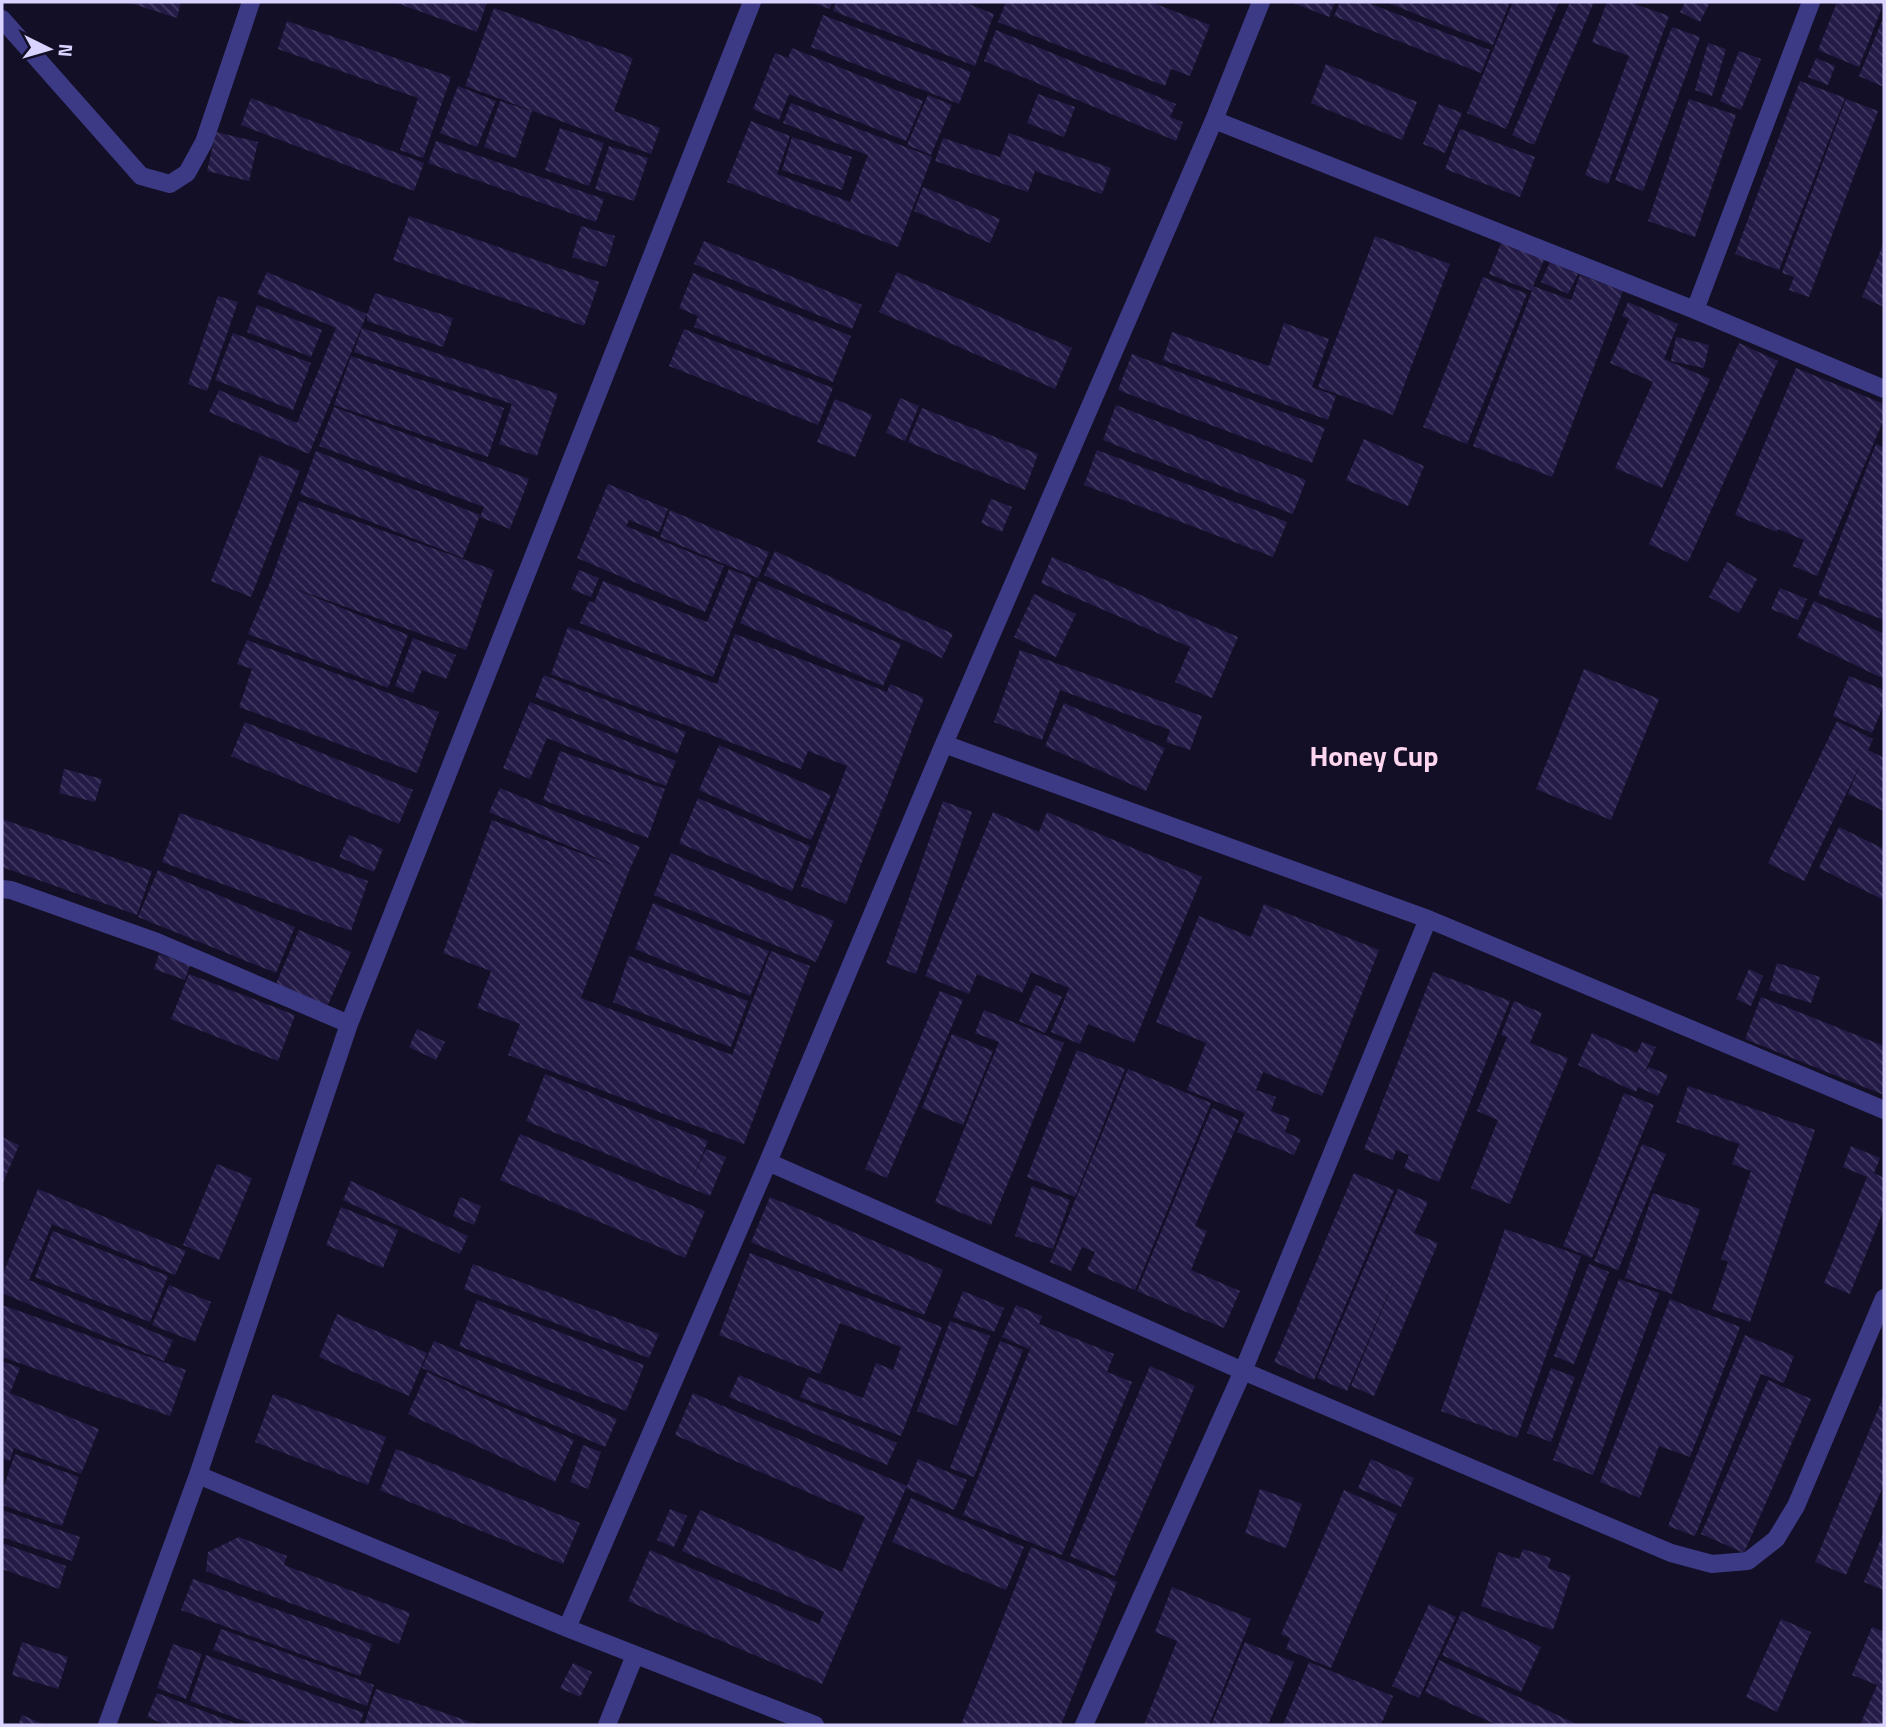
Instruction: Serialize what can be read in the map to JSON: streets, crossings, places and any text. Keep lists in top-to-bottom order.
{
  "districts": ["Honey Cup"],
  "north": "right"
}
